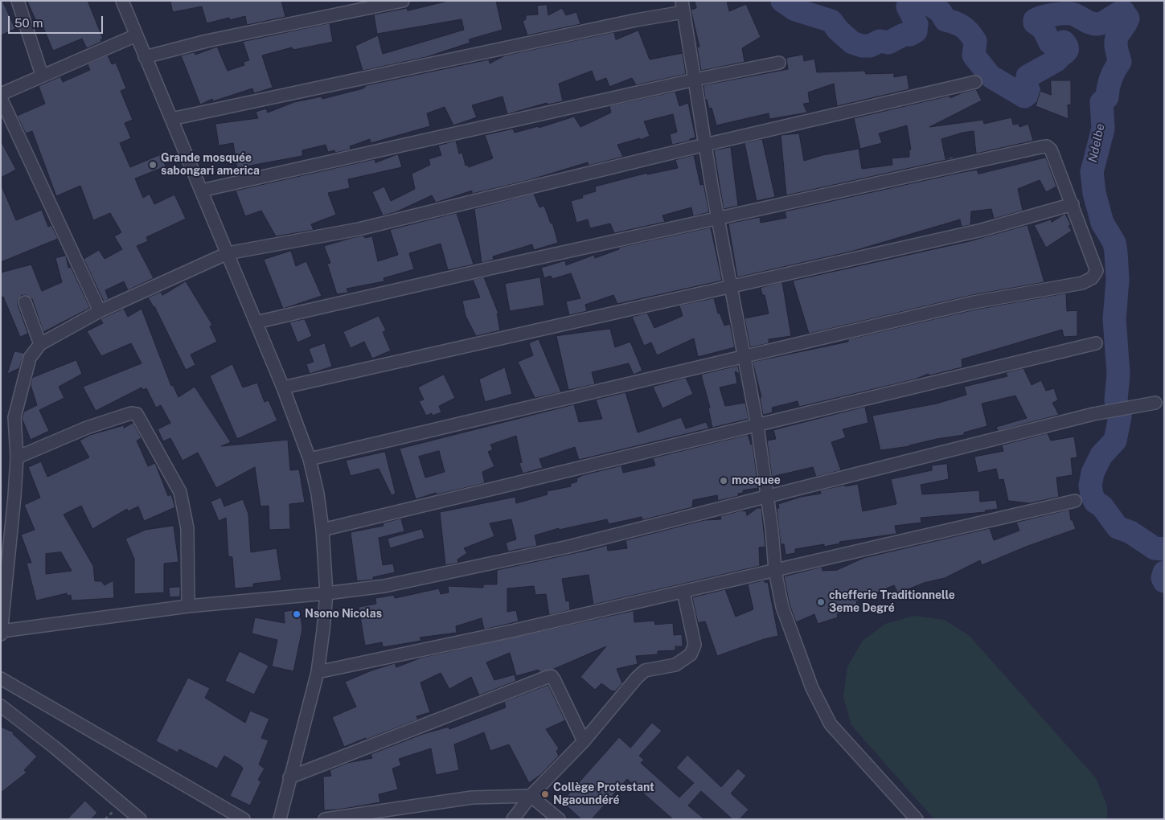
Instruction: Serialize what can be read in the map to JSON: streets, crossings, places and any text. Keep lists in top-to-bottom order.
{
  "water": ["Ndelbe"],
  "places": [
    "Grande mosquée sabongari america",
    "mosquee",
    "chefferie Traditionnelle 3eme Degré",
    "Nsono Nicolas",
    "Collège Protestant Ngaoundéré"
  ],
  "scale_bar": "50 m"
}
